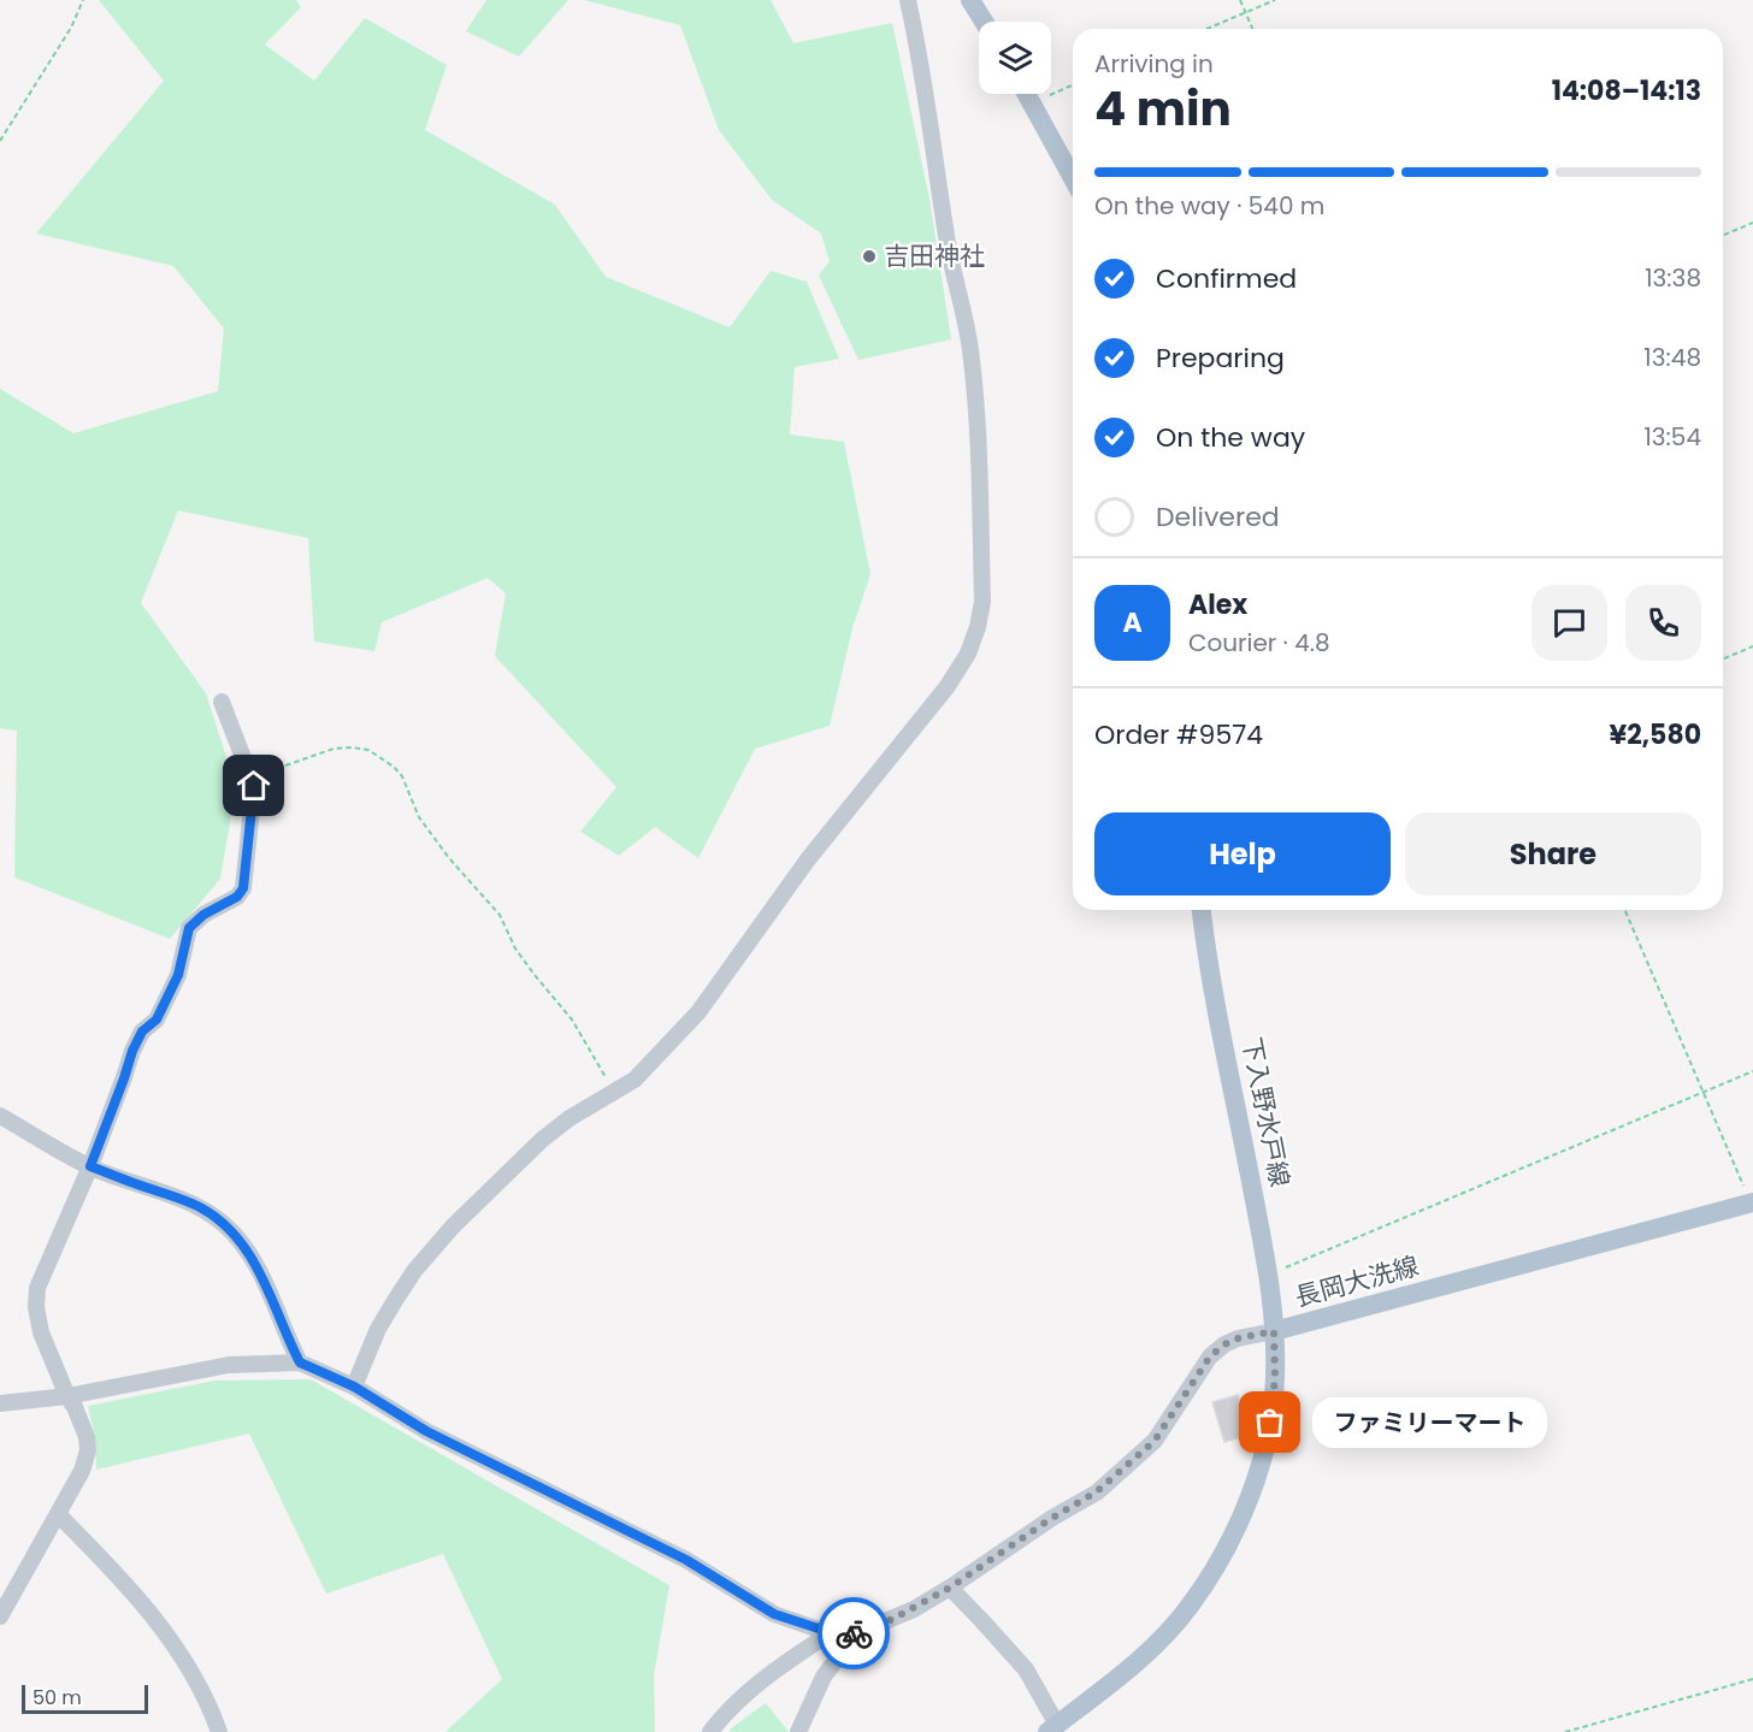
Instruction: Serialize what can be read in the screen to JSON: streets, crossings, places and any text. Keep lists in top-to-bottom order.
{
  "streets": {
    "main road": ["下入野水戸線", "長岡大洗線"]
  },
  "crossings": [
    ["下入野水戸線", "長岡大洗線"]
  ],
  "places": ["吉田神社", "ファミリーマート"],
  "scale_bar": "50 m",
  "page": {
    "heading": ["4 min", "Arriving in", "14:08–14:13"],
    "panel": [
      "Alex",
      "Courier · 4.8",
      "Order #9574",
      "¥2,580"
    ],
    "bar": "On the way · 540 m",
    "list": [
      ["Confirmed", "13:38"],
      ["Preparing", "13:48"],
      ["On the way", "13:54"],
      "Delivered"
    ],
    "round": "A",
    "buttons": ["Help", "Share"],
    "bubble": "ファミリーマート",
    "scale": "50 m"
  }
}
